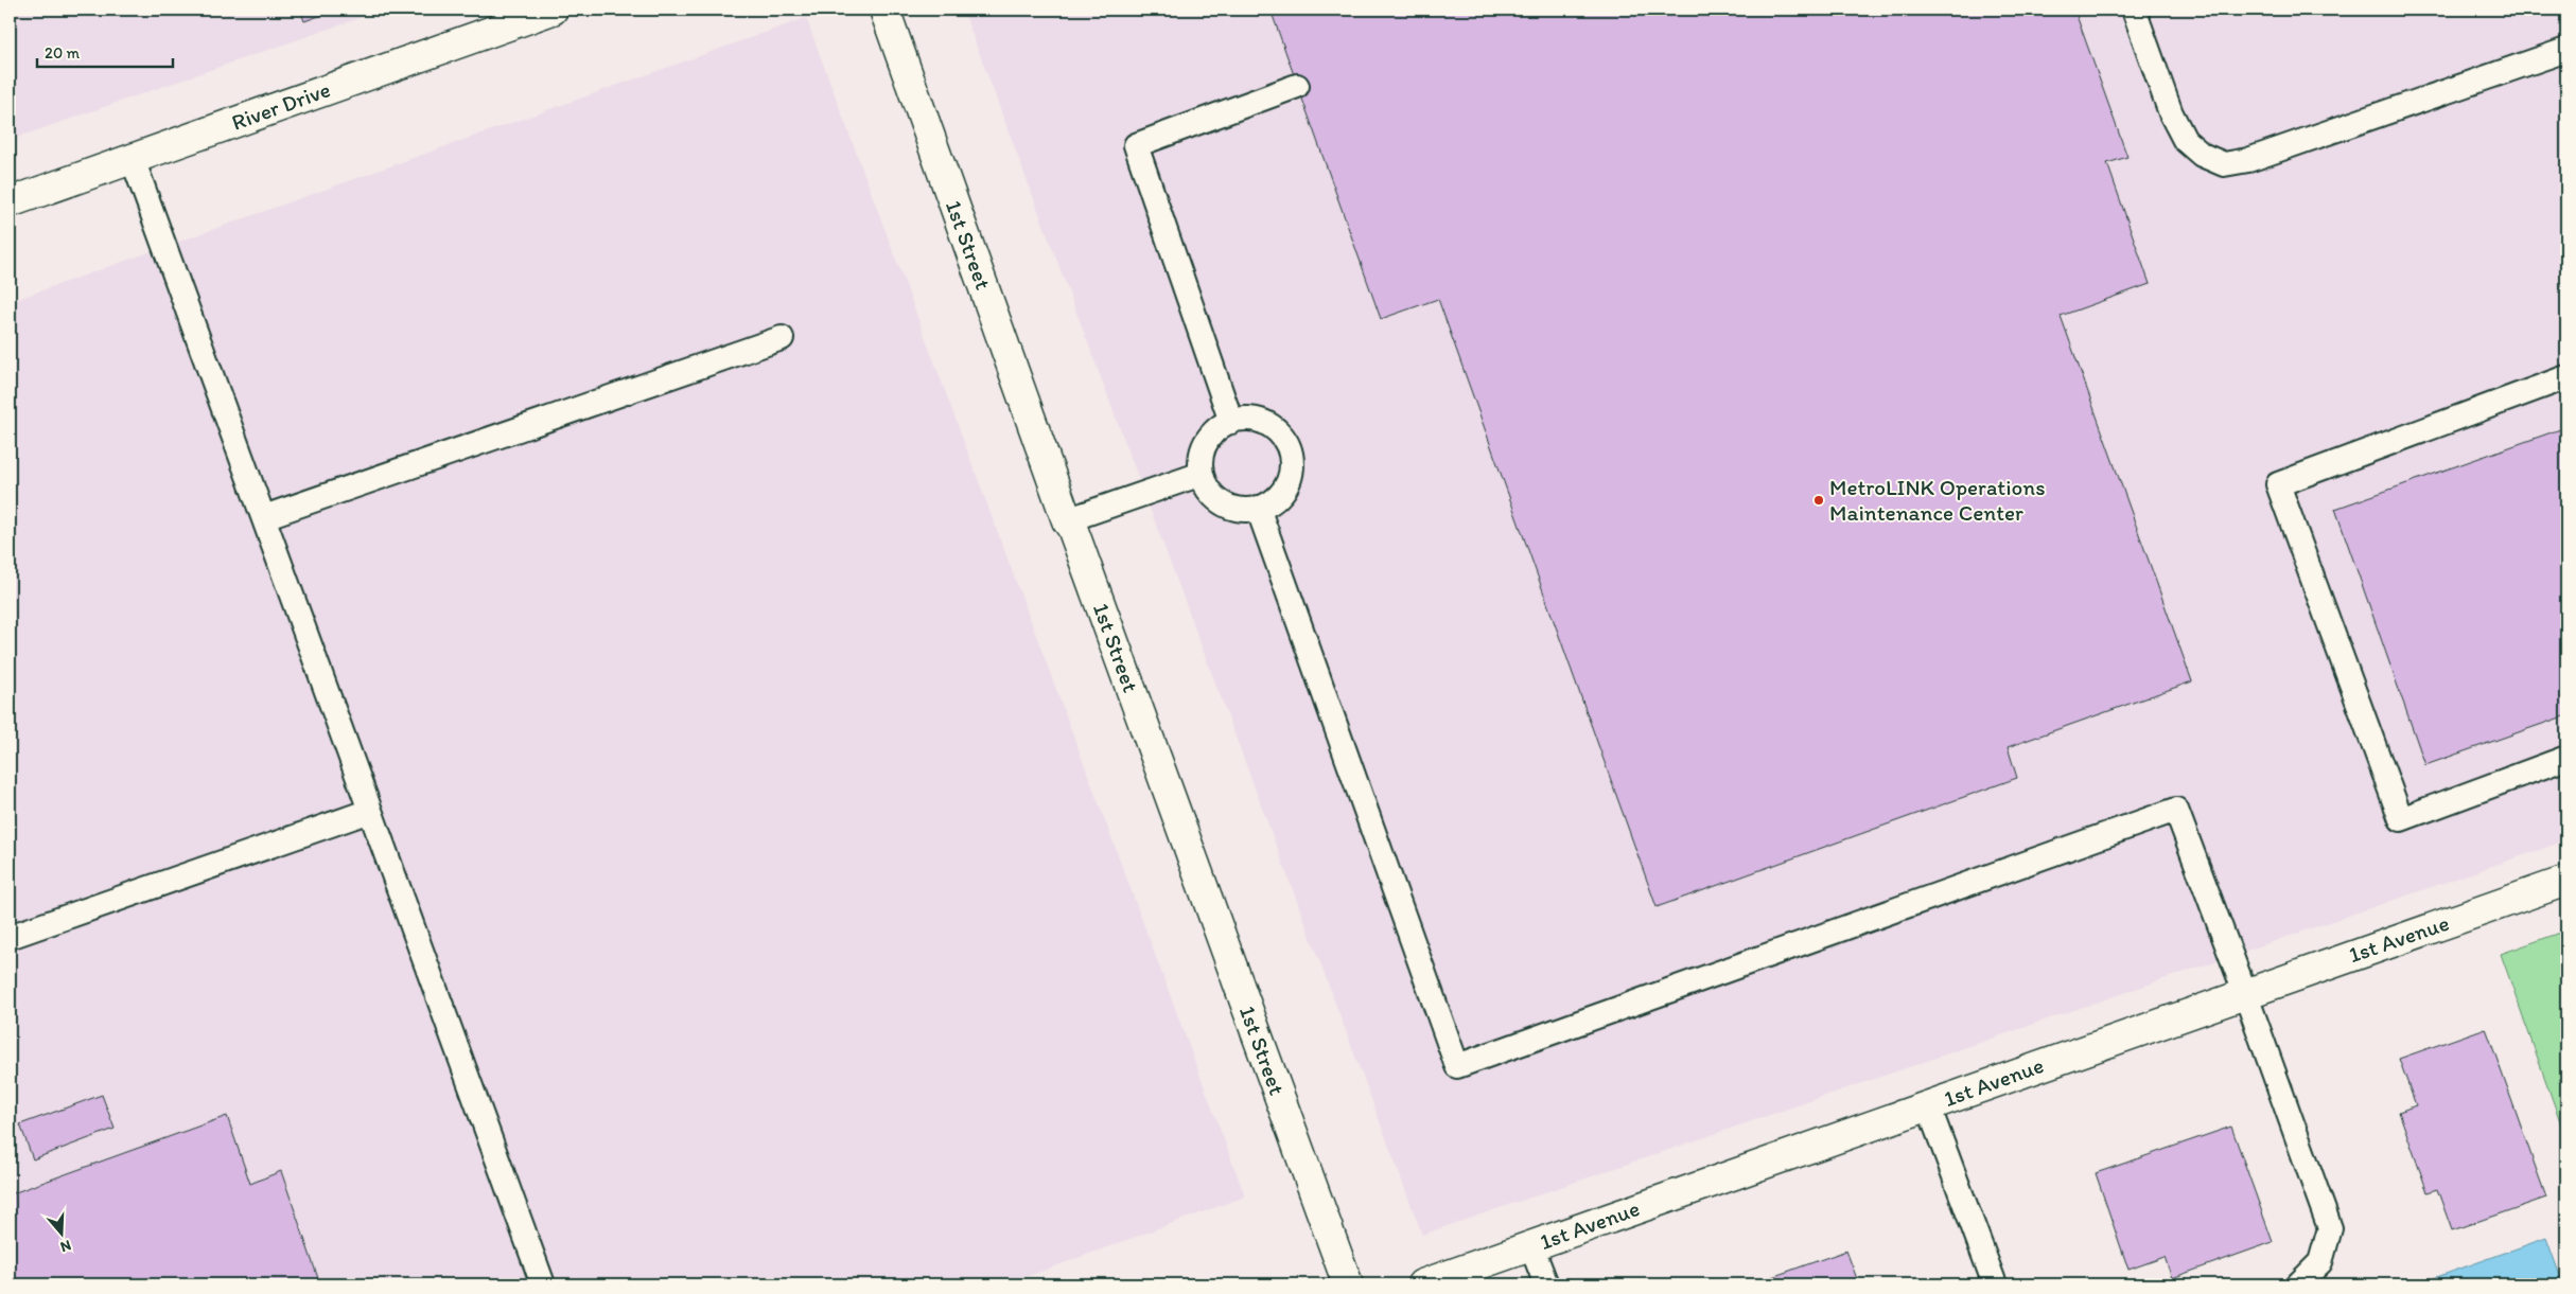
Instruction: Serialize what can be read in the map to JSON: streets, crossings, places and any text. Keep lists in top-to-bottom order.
{
  "streets": {
    "street": ["River Drive", "1st Street", "1st Avenue"]
  },
  "places": ["MetroLINK Operations Maintenance Center"],
  "scale_bar": "20 m",
  "north": "bottom"
}
